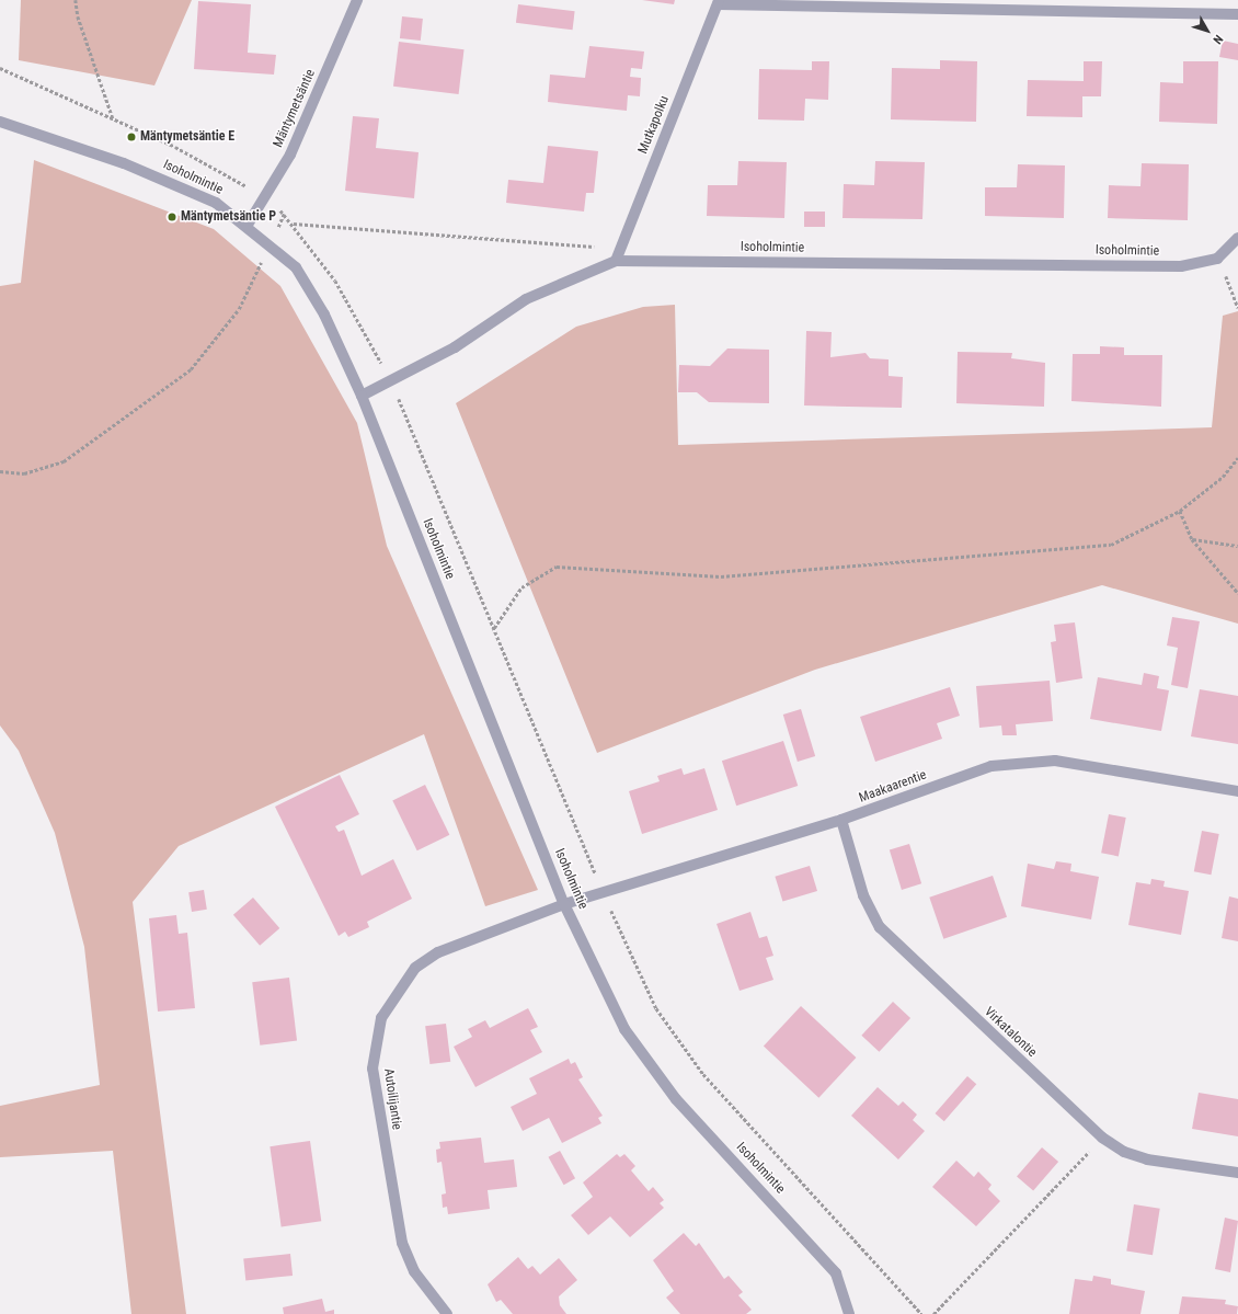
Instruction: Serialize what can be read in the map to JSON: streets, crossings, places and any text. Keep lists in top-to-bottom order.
{
  "streets": {
    "street": [
      "Mäntymetsäntie",
      "Mutkapolku",
      "Isoholmintie",
      "Maakaarentie",
      "Virkatalontie",
      "Autoilijantie"
    ]
  },
  "crossings": [
    ["Mäntymetsäntie", "Isoholmintie"],
    ["Mutkapolku", "Isoholmintie"],
    ["Isoholmintie", "Maakaarentie"],
    ["Isoholmintie", "Autoilijantie"],
    ["Maakaarentie", "Virkatalontie"],
    ["Maakaarentie", "Autoilijantie"]
  ],
  "places": ["Mäntymetsäntie E", "Mäntymetsäntie P"],
  "north": "bottom right"
}
